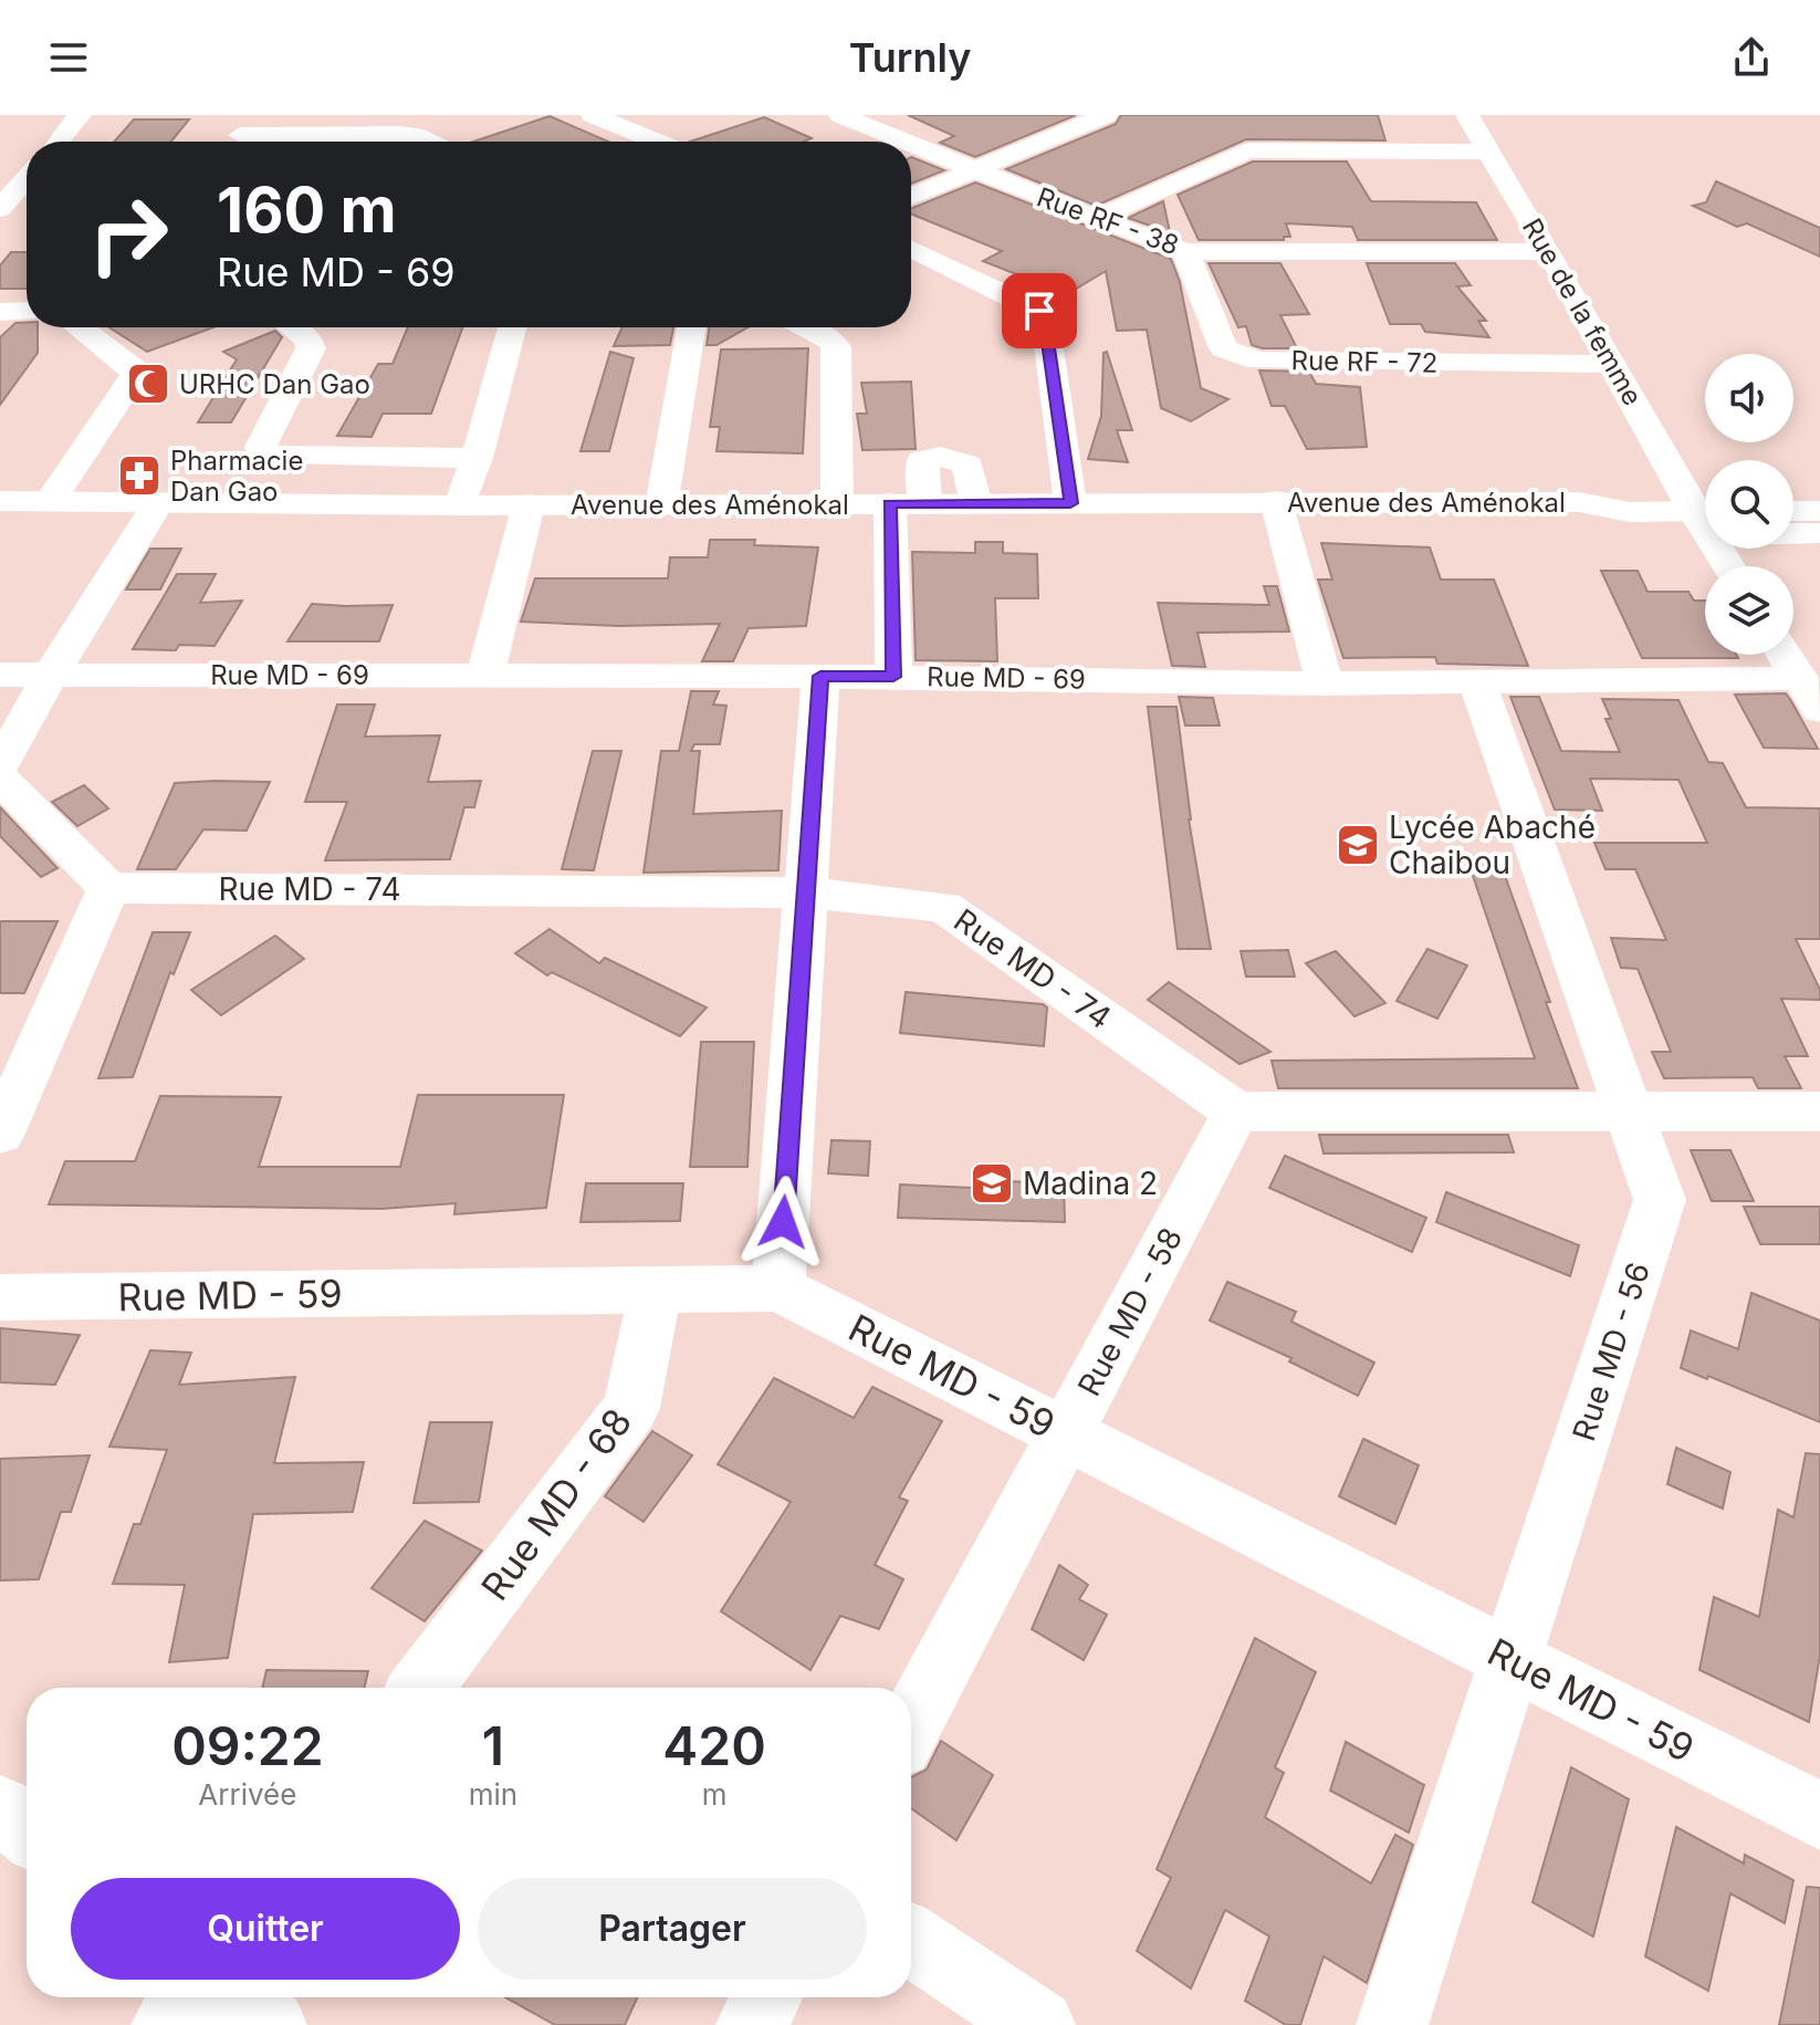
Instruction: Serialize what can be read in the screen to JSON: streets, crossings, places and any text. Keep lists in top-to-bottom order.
{
  "streets": {
    "street": [
      "Rue RF - 38",
      "Rue de la femme",
      "Rue RF - 72",
      "Avenue des Aménokal",
      "Rue MD - 69",
      "Rue MD - 74",
      "Rue MD - 59",
      "Rue MD - 58",
      "Rue MD - 56",
      "Rue MD - 68"
    ]
  },
  "crossings": [
    ["Rue RF - 38", "Rue de la femme"],
    ["Rue RF - 38", "Rue RF - 72"],
    ["Rue de la femme", "Rue RF - 72"],
    ["Rue de la femme", "Avenue des Aménokal"],
    ["Rue MD - 69", "Rue MD - 56"],
    ["Rue MD - 74", "Rue MD - 58"],
    ["Rue MD - 59", "Rue MD - 58"],
    ["Rue MD - 59", "Rue MD - 56"],
    ["Rue MD - 59", "Rue MD - 68"]
  ],
  "places": {
    "mosque": ["URHC Dan Gao"],
    "pharmacy": ["Pharmacie Dan Gao"],
    "school or university": ["Lycée Abaché Chaibou", "Madina 2"]
  },
  "page": {
    "header": "Turnly",
    "turn": ["160 m", "Rue MD - 69"],
    "eta": [
      "09:22",
      "Arrivée",
      "1",
      "min",
      "420",
      "m"
    ],
    "buttons": ["Quitter", "Partager"]
  }
}
